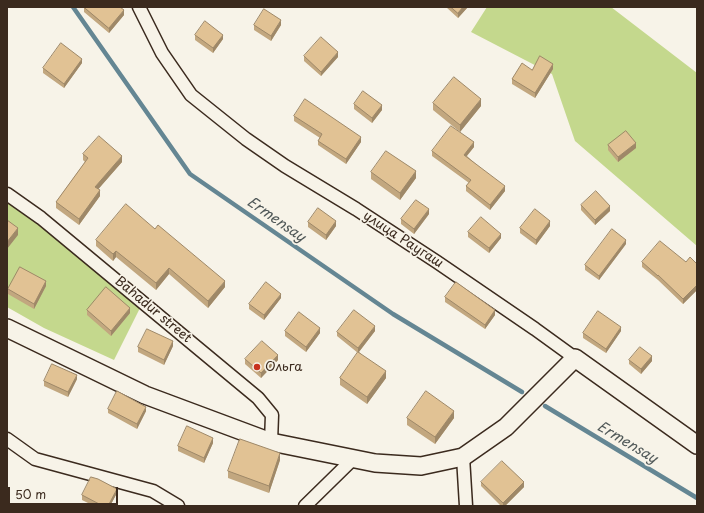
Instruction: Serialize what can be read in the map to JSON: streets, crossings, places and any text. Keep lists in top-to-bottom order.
{
  "streets": {
    "street": ["улица Раугаш", "Bahadur street"]
  },
  "water": ["Ermensay"],
  "places": ["Ольга"],
  "scale_bar": "50 m"
}
